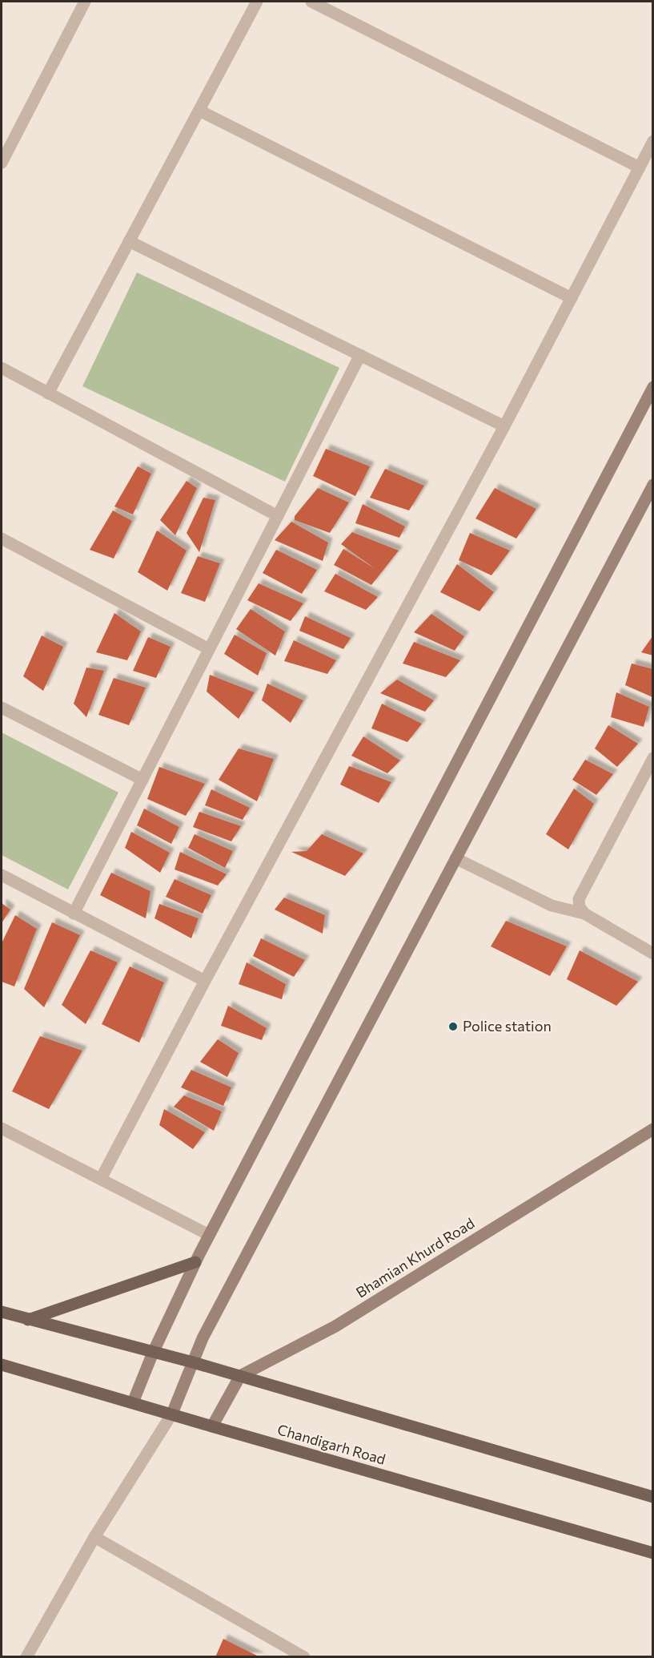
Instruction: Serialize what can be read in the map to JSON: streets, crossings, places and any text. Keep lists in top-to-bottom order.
{
  "streets": {
    "main road": ["Chandigarh Road"],
    "street": ["Bhamian Khurd Road"]
  },
  "places": ["Police station"]
}
